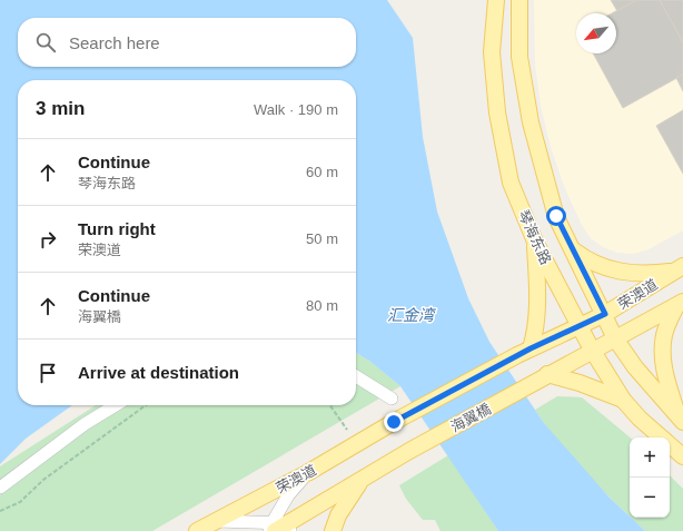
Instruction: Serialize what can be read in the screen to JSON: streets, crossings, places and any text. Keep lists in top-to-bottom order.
{
  "streets": {
    "main road": ["琴海东路", "荣澳道", "海翼橋"]
  },
  "crossings": [
    ["琴海东路", "荣澳道"],
    ["荣澳道", "海翼橋"]
  ],
  "water": ["汇金湾"],
  "north": "bottom left",
  "page": {
    "search": "Search here",
    "heading": ["3 min", "Walk · 190 m"],
    "list": [
      ["Continue", "琴海东路", "60 m"],
      ["Turn right", "荣澳道", "50 m"],
      ["Continue", "海翼橋", "80 m"],
      "Arrive at destination"
    ],
    "map_buttons": ["+", "−"]
  }
}
